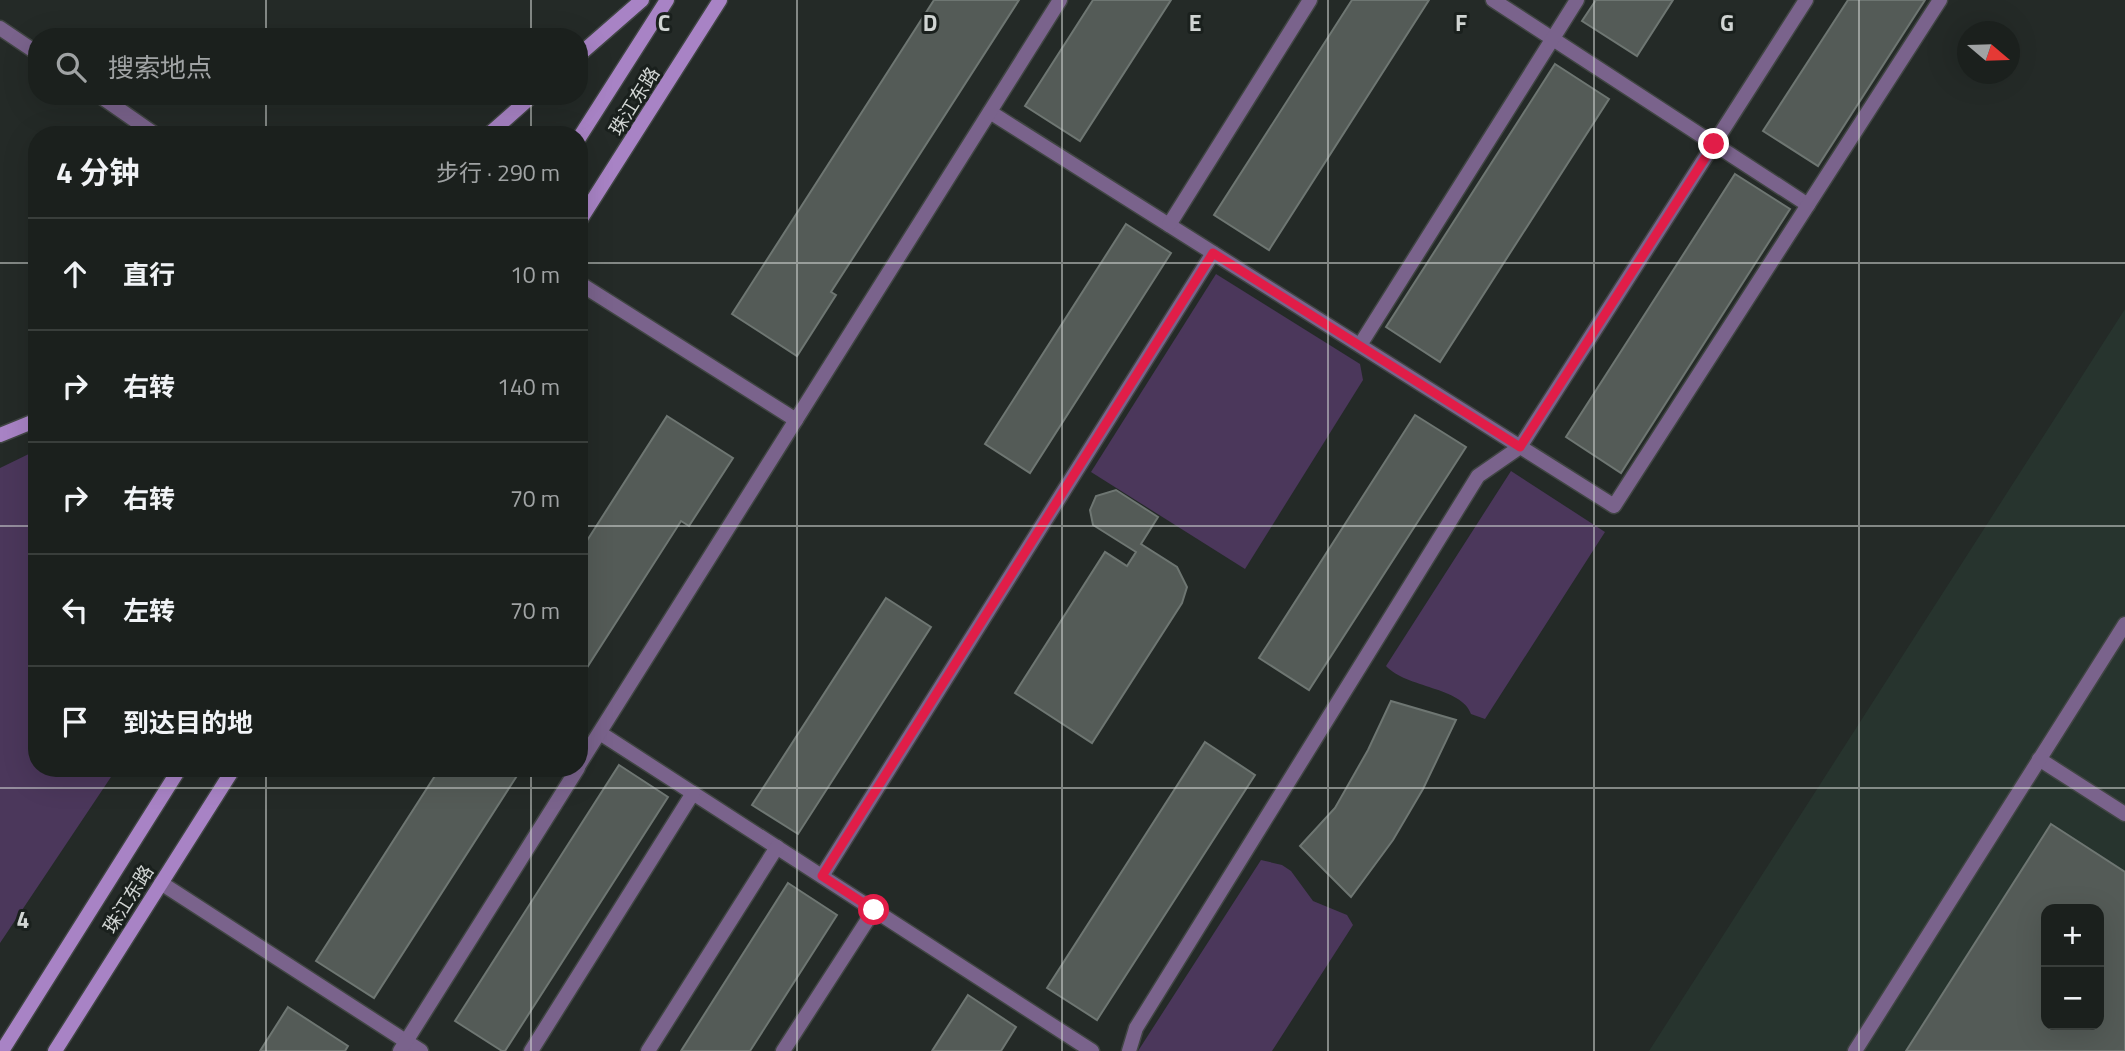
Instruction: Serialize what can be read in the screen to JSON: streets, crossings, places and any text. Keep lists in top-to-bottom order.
{
  "streets": {
    "main road": ["珠江东路"]
  },
  "north": "right",
  "page": {
    "search": "搜索地点",
    "heading": ["4 分钟", "步行 · 290 m"],
    "list": [
      ["直行", "10 m"],
      ["右转", "140 m"],
      ["右转", "70 m"],
      ["左转", "70 m"],
      "到达目的地"
    ],
    "map_buttons": ["+", "−"]
  },
  "grid": {
    "columns": [
      "C",
      "D",
      "E",
      "F",
      "G"
    ],
    "rows": ["4"]
  }
}
